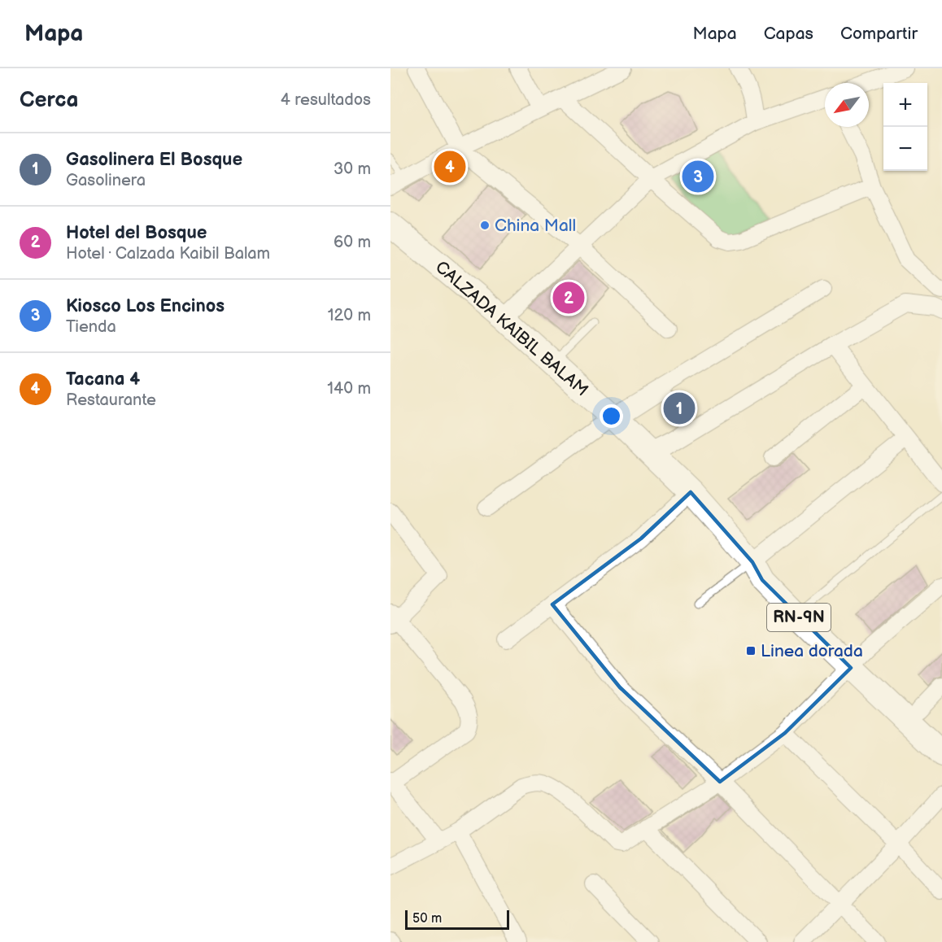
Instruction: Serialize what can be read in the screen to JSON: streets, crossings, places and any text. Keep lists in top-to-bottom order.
{
  "streets": {
    "main road": ["CALZADA KAIBIL BALAM", "RN-9N"]
  },
  "places": {
    "other": ["China Mall"],
    "transit": ["Linea dorada"]
  },
  "scale_bar": "50 m",
  "north": "bottom left",
  "page": {
    "header": "Mapa",
    "nav": ["Mapa", "Capas", "Compartir"],
    "heading": ["Cerca", "4 resultados"],
    "map_buttons": ["+", "−"],
    "list": [
      {
        "mark": "1",
        "name": "Gasolinera El Bosque",
        "note": "Gasolinera",
        "value": "30 m"
      },
      {
        "mark": "2",
        "name": "Hotel del Bosque",
        "note": "Hotel · Calzada Kaibil Balam",
        "value": "60 m"
      },
      {
        "mark": "3",
        "name": "Kiosco Los Encinos",
        "note": "Tienda",
        "value": "120 m"
      },
      {
        "mark": "4",
        "name": "Tacana 4",
        "note": "Restaurante",
        "value": "140 m"
      }
    ],
    "pins": [
      "4",
      "3",
      "2",
      "1"
    ],
    "scale": "50 m"
  }
}
